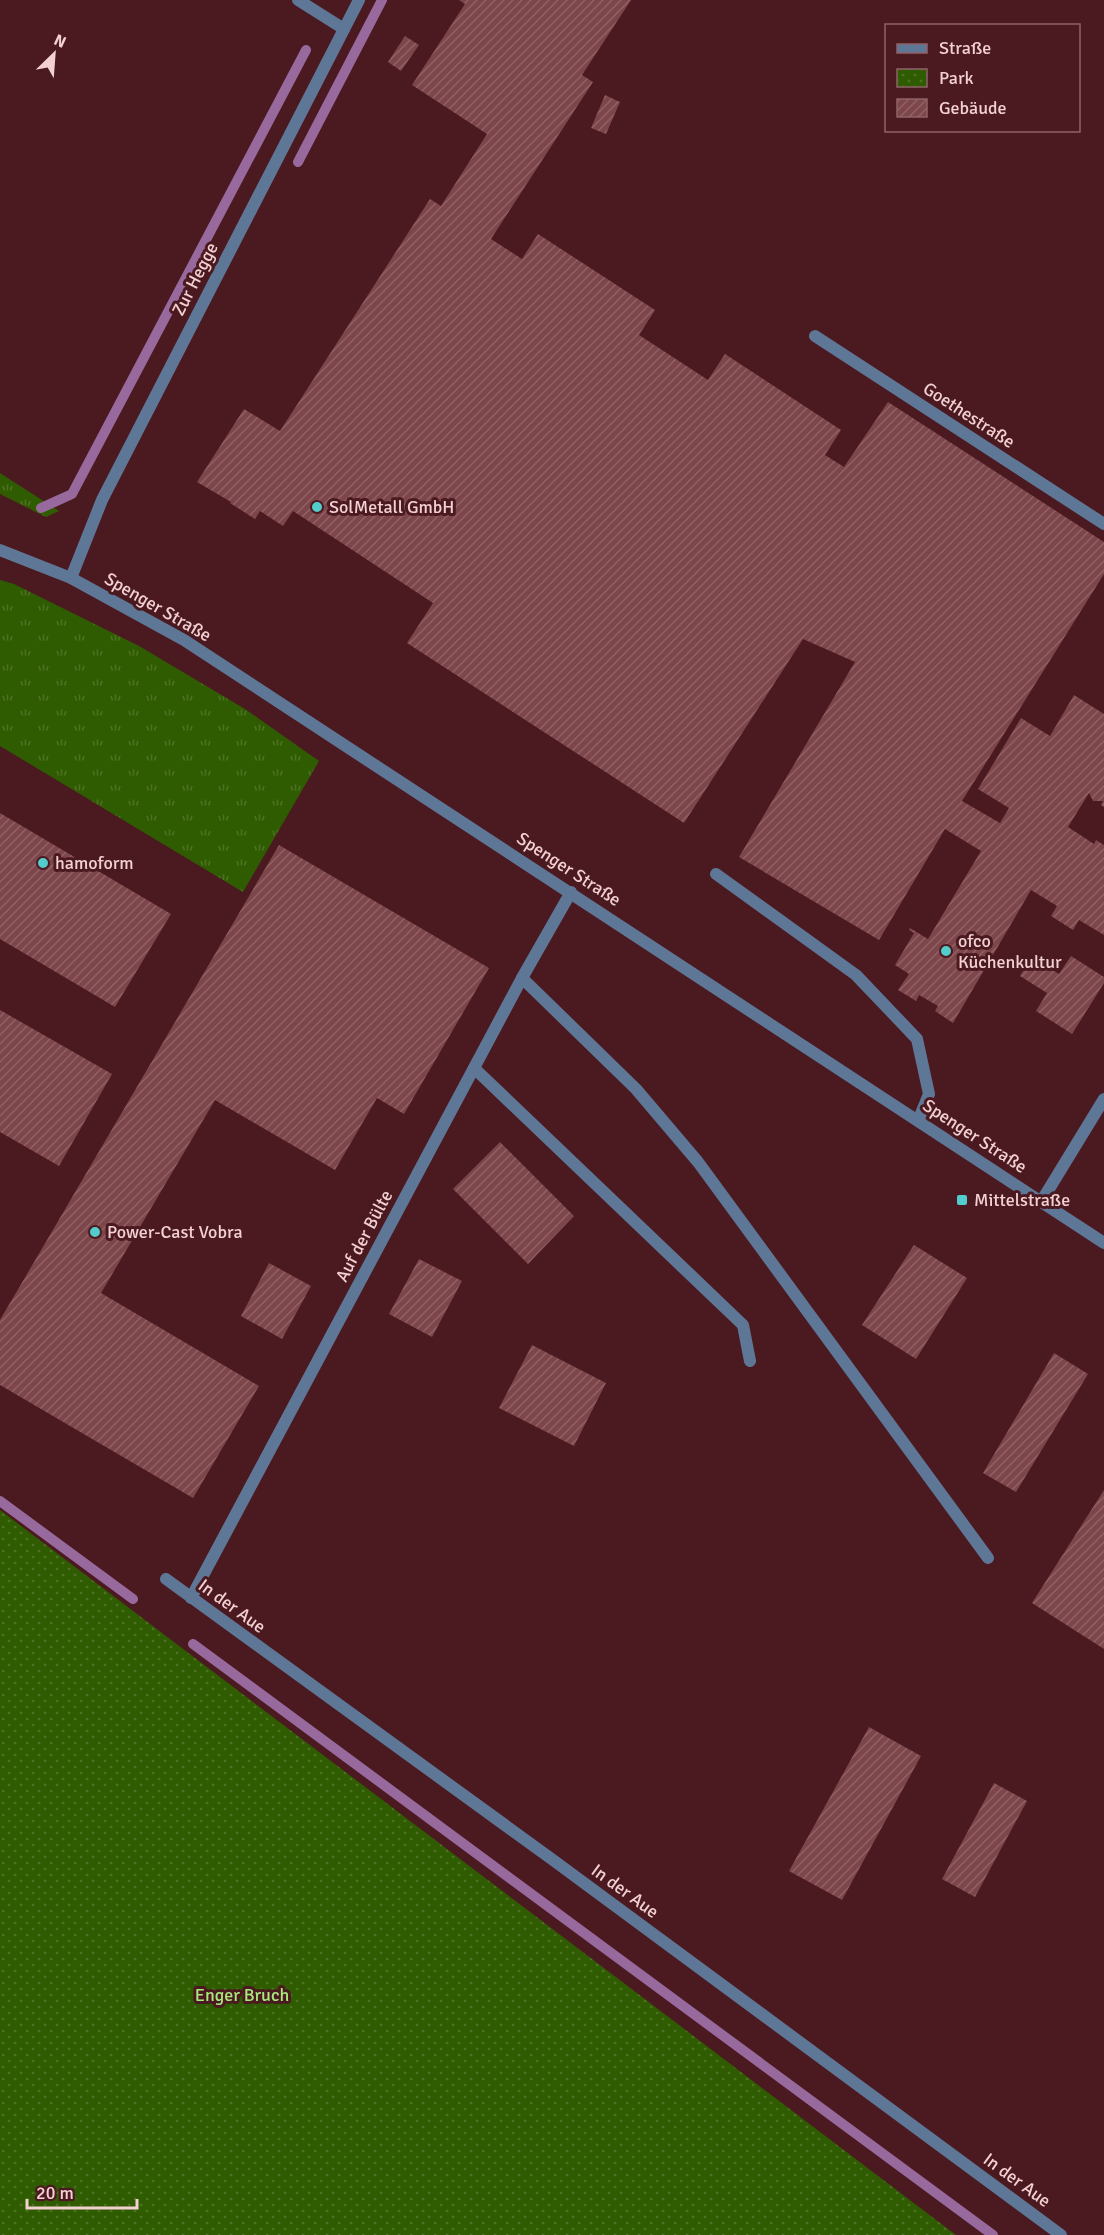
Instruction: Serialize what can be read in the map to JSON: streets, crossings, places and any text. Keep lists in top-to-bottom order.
{
  "streets": {
    "street": [
      "Zur Hegge",
      "Goethestraße",
      "Spenger Straße",
      "Auf der Bülte",
      "In der Aue"
    ]
  },
  "crossings": [
    ["Zur Hegge", "Spenger Straße"],
    ["Spenger Straße", "Auf der Bülte"],
    ["Auf der Bülte", "In der Aue"]
  ],
  "parks": ["Enger Bruch"],
  "places": {
    "other": [
      "SolMetall GmbH",
      "hamoform",
      "ofco Küchenkultur",
      "Power-Cast Vobra"
    ],
    "transit": ["Mittelstraße"]
  },
  "legend": ["Straße", "Park", "Gebäude"],
  "scale_bar": "20 m",
  "north": "top right"
}
